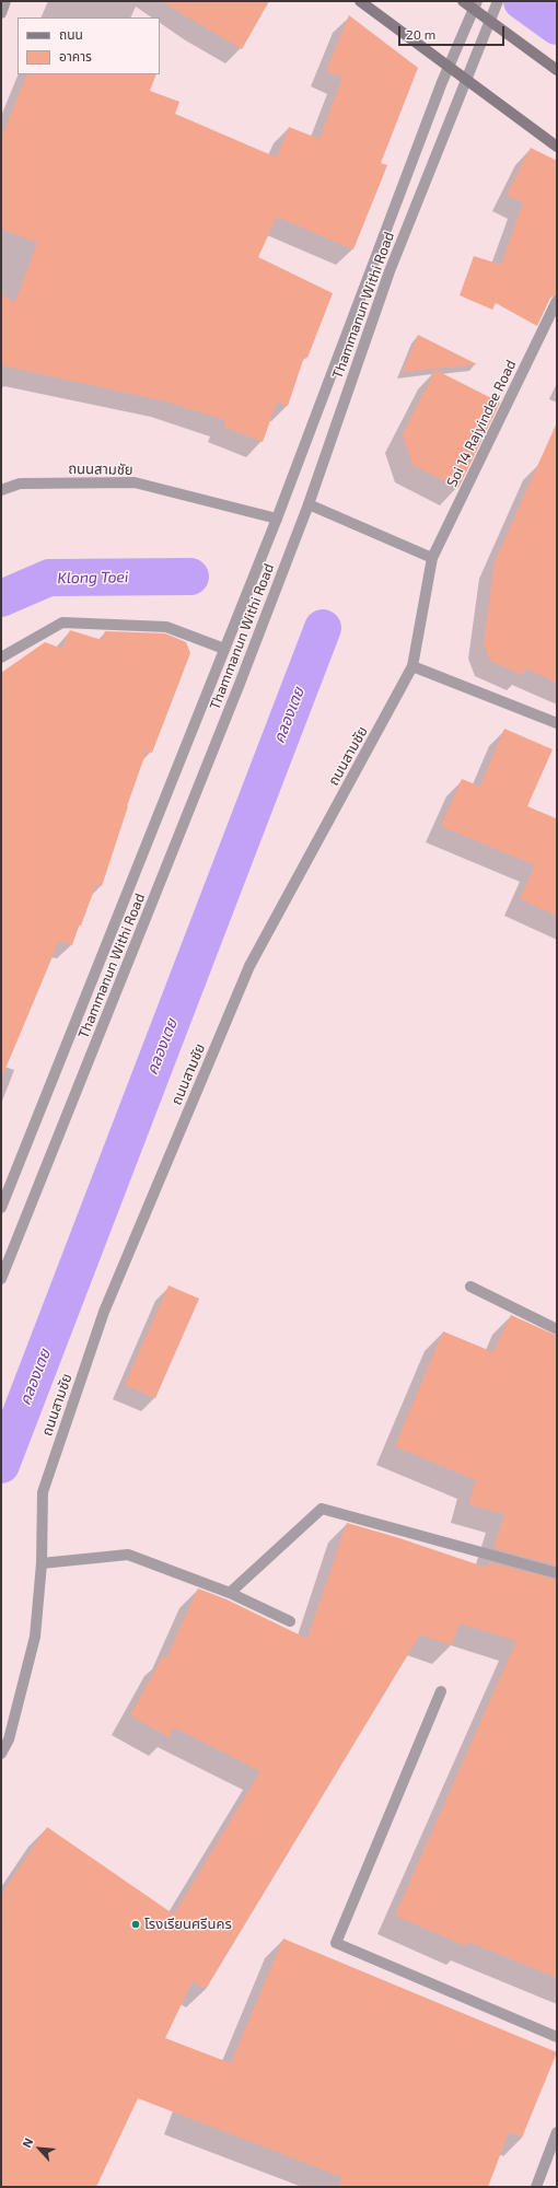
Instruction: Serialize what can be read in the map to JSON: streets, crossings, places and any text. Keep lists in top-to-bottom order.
{
  "streets": {
    "street": ["Thammanun Withi Road", "Soi 14 Rajyindee Road", "ถนนสามชัย"]
  },
  "crossings": [
    ["Thammanun Withi Road", "ถนนสามชัย"],
    ["Soi 14 Rajyindee Road", "ถนนสามชัย"]
  ],
  "water": ["Klong Toei", "คลองเตย"],
  "places": ["โรงเรียนศรีนคร"],
  "legend": ["ถนน", "อาคาร"],
  "scale_bar": "20 m",
  "north": "top left"
}
